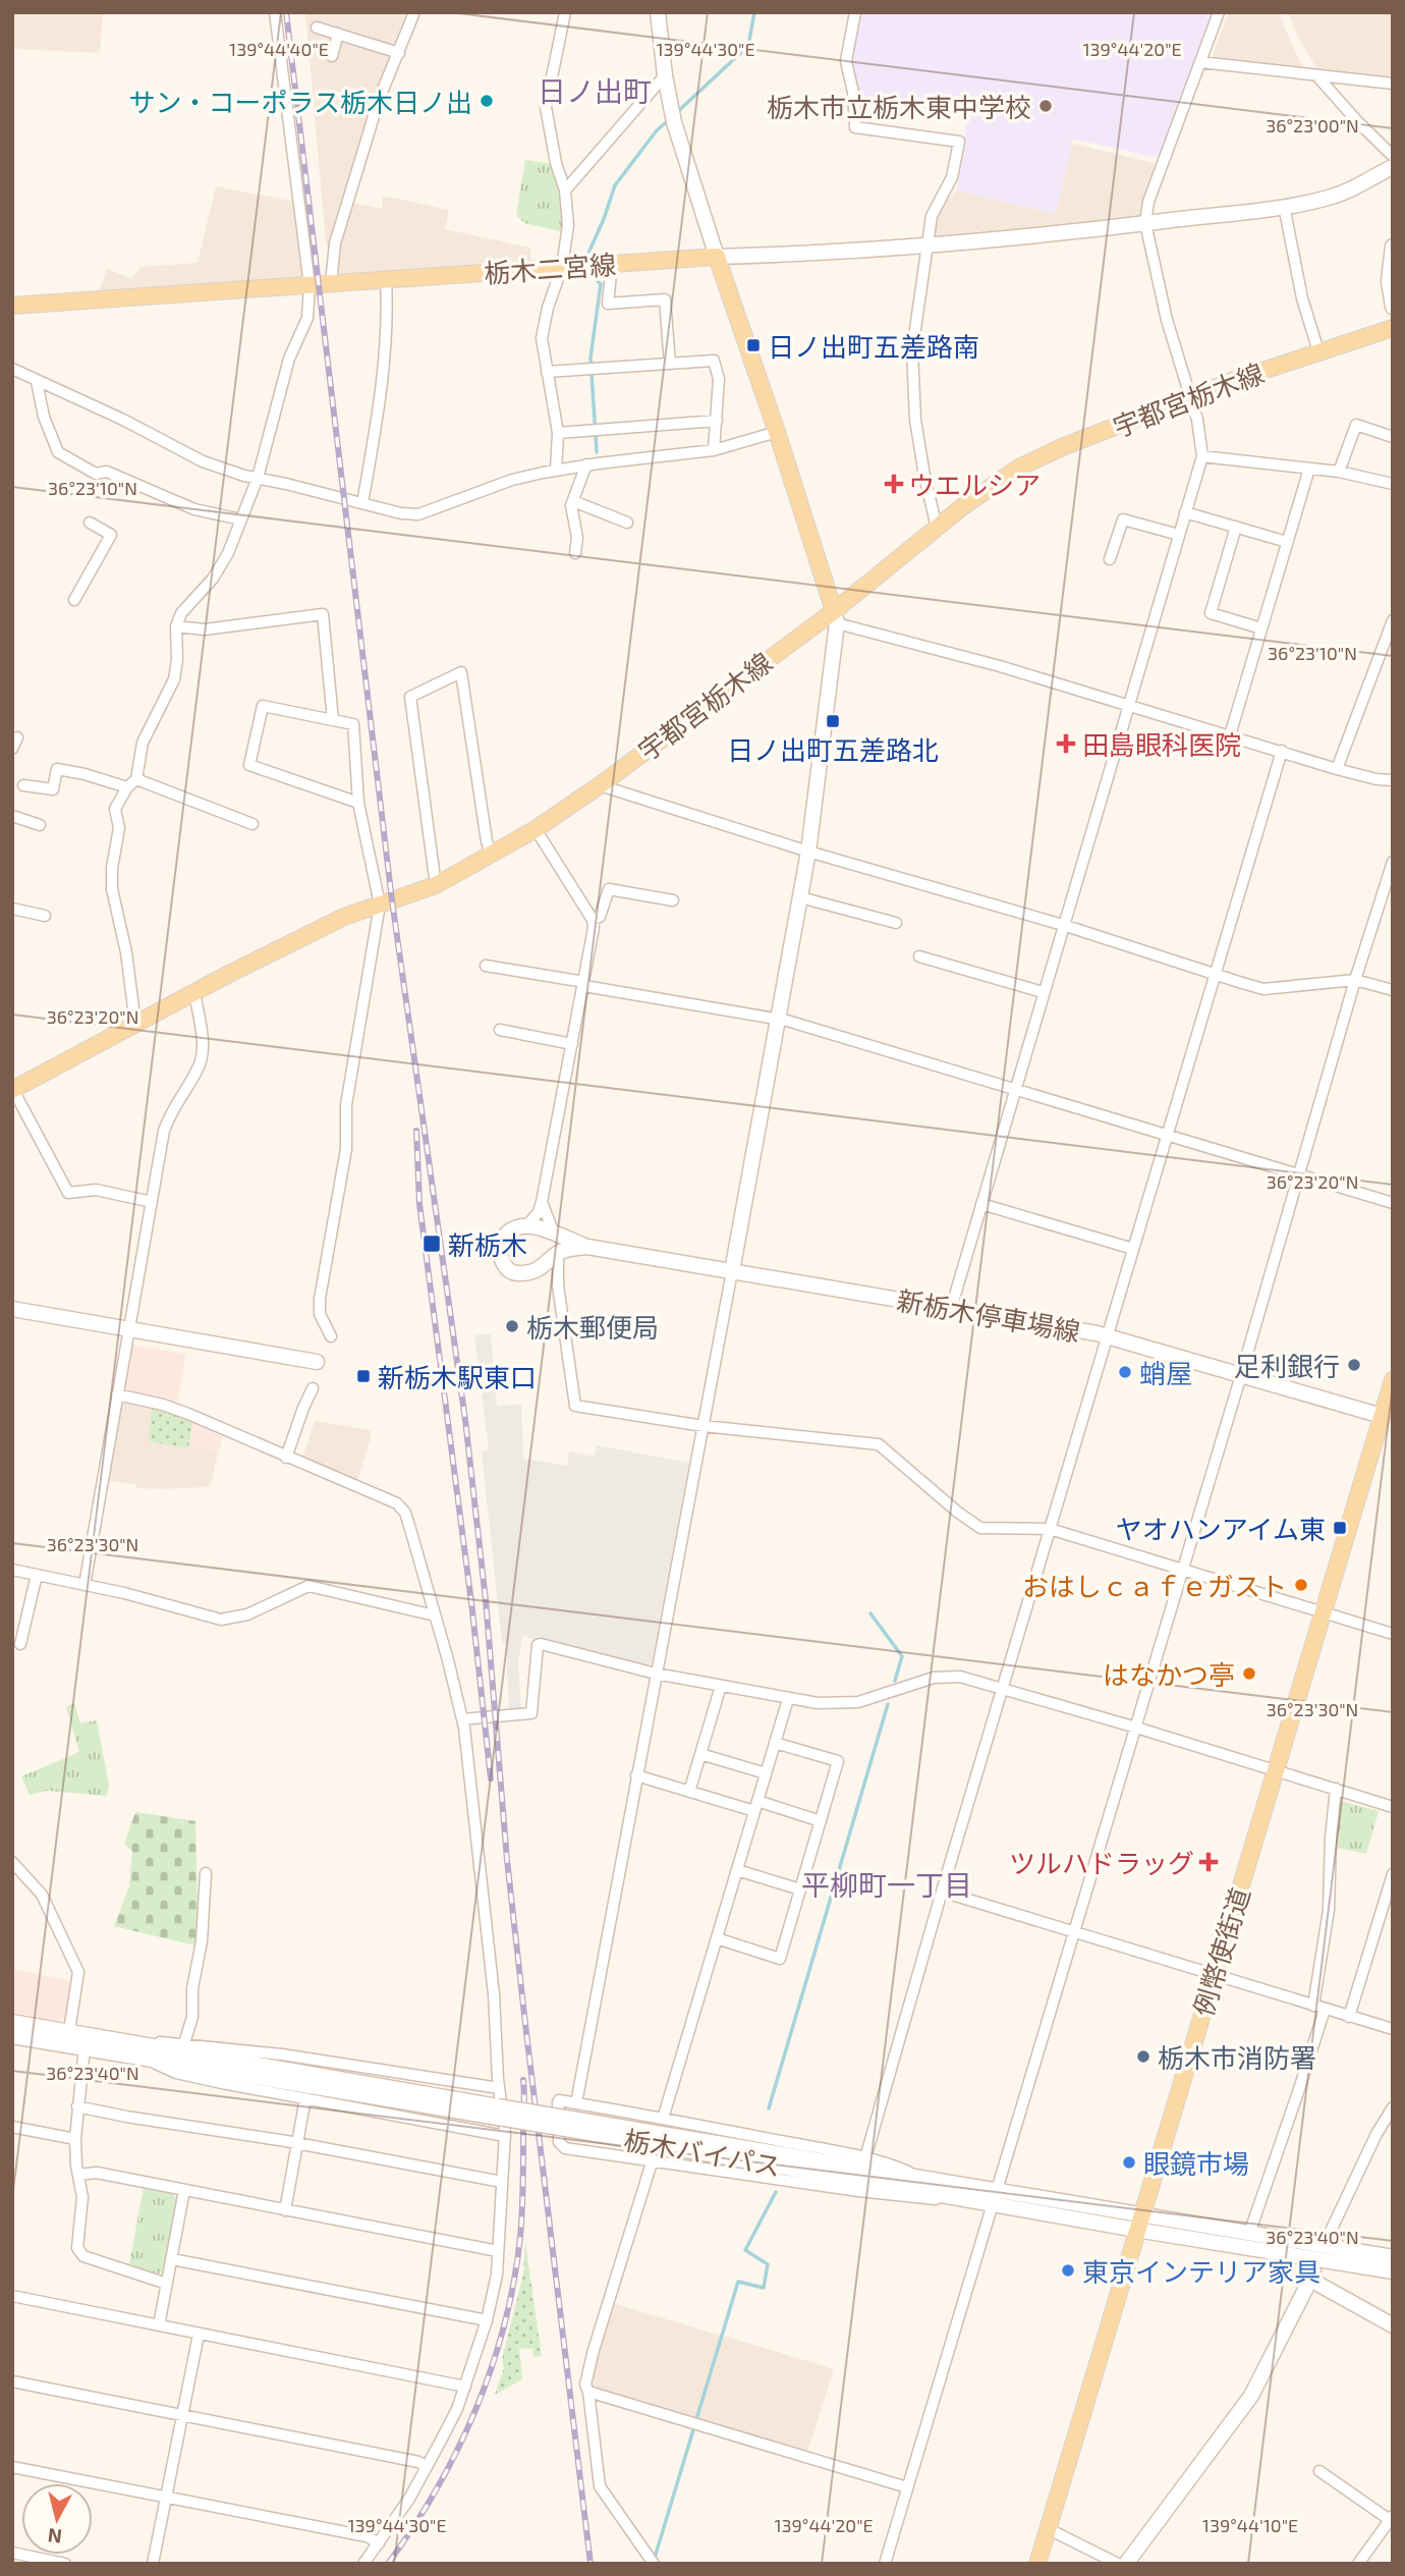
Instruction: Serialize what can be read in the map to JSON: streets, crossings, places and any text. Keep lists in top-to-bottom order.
{
  "streets": {
    "main road": [
      "栃木二宮線",
      "宇都宮栃木線",
      "新栃木停車場線",
      "例幣使街道",
      "栃木バイパス"
    ]
  },
  "crossings": [
    ["新栃木停車場線", "例幣使街道"],
    ["例幣使街道", "栃木バイパス"]
  ],
  "districts": ["日ノ出町", "平柳町一丁目"],
  "places": {
    "other": [
      "サン・コーポラス栃木日ノ出",
      "栃木市立栃木東中学校",
      "栃木郵便局",
      "足利銀行",
      "蛸屋",
      "おはしｃａｆｅガスト",
      "はなかつ亭",
      "栃木市消防署",
      "眼鏡市場",
      "東京インテリア家具"
    ],
    "transit": [
      "日ノ出町五差路南",
      "日ノ出町五差路北",
      "新栃木",
      "新栃木駅東口",
      "ヤオハンアイム東"
    ],
    "health": ["ウエルシア", "田島眼科医院", "ツルハドラッグ"]
  },
  "north": "bottom",
  "coordinates": [
    "139°44'40\"E",
    "139°44'30\"E",
    "139°44'20\"E",
    "36°23'00\"N",
    "36°23'10\"N",
    "36°23'20\"N",
    "36°23'30\"N",
    "36°23'40\"N",
    "139°44'10\"E"
  ]
}
